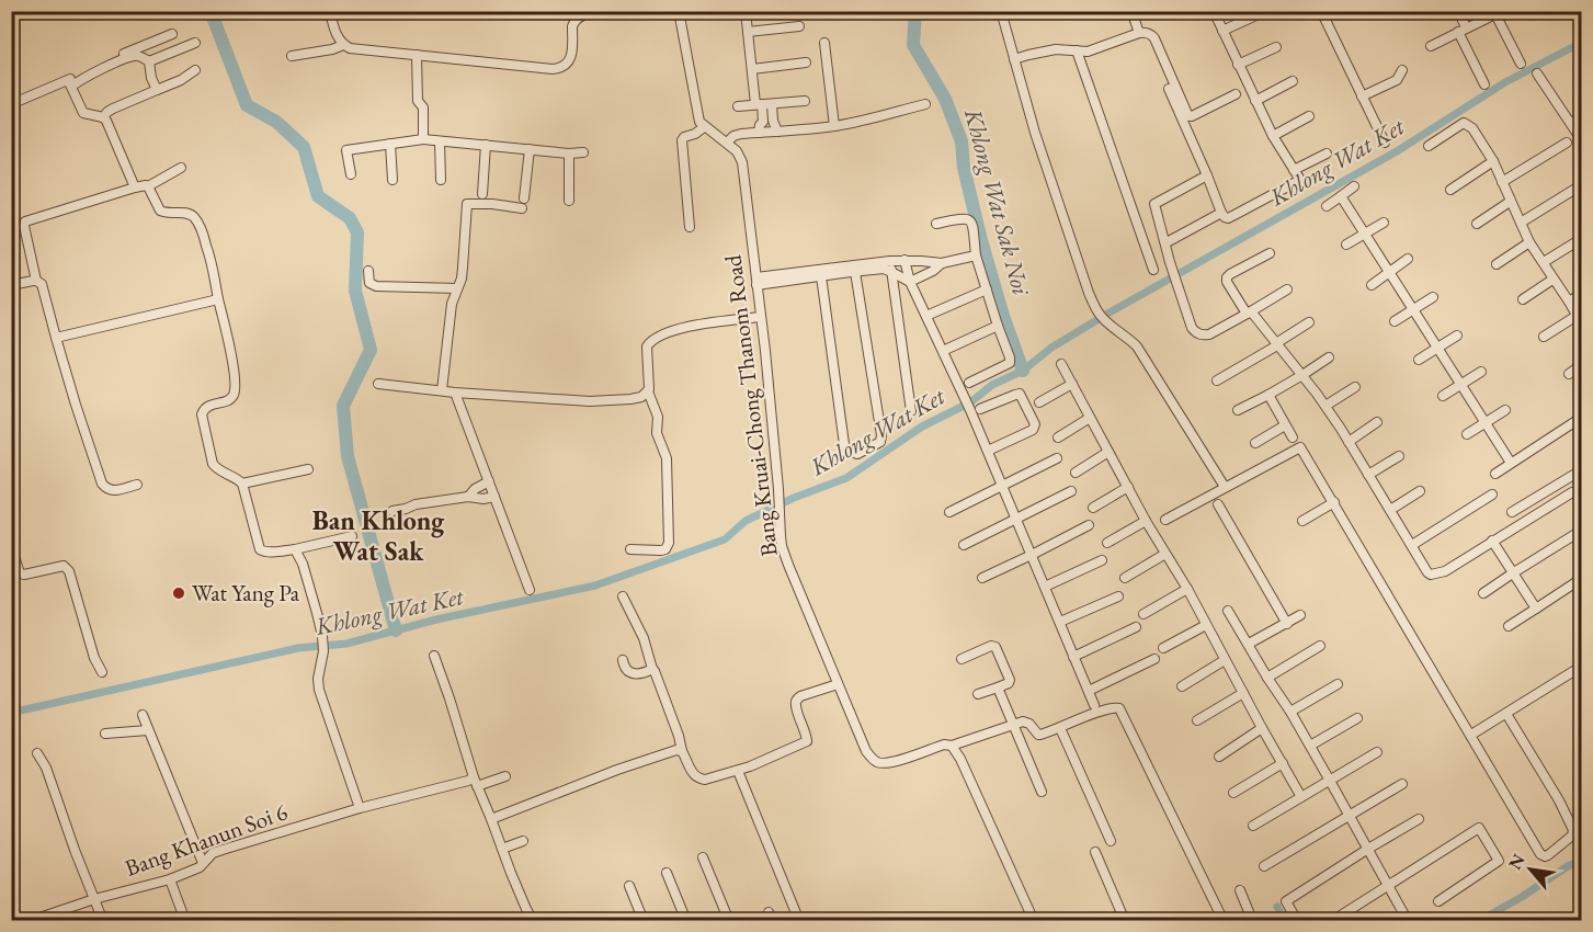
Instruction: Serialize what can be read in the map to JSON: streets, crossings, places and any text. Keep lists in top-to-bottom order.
{
  "streets": {
    "street": ["Bang Kruai-Chong Thanom Road", "Bang Khanun Soi 6"]
  },
  "districts": ["Ban Khlong Wat Sak"],
  "water": ["Khlong Wat Ket", "Khlong Wat Sak Noi"],
  "places": ["Wat Yang Pa"],
  "north": "top left"
}
